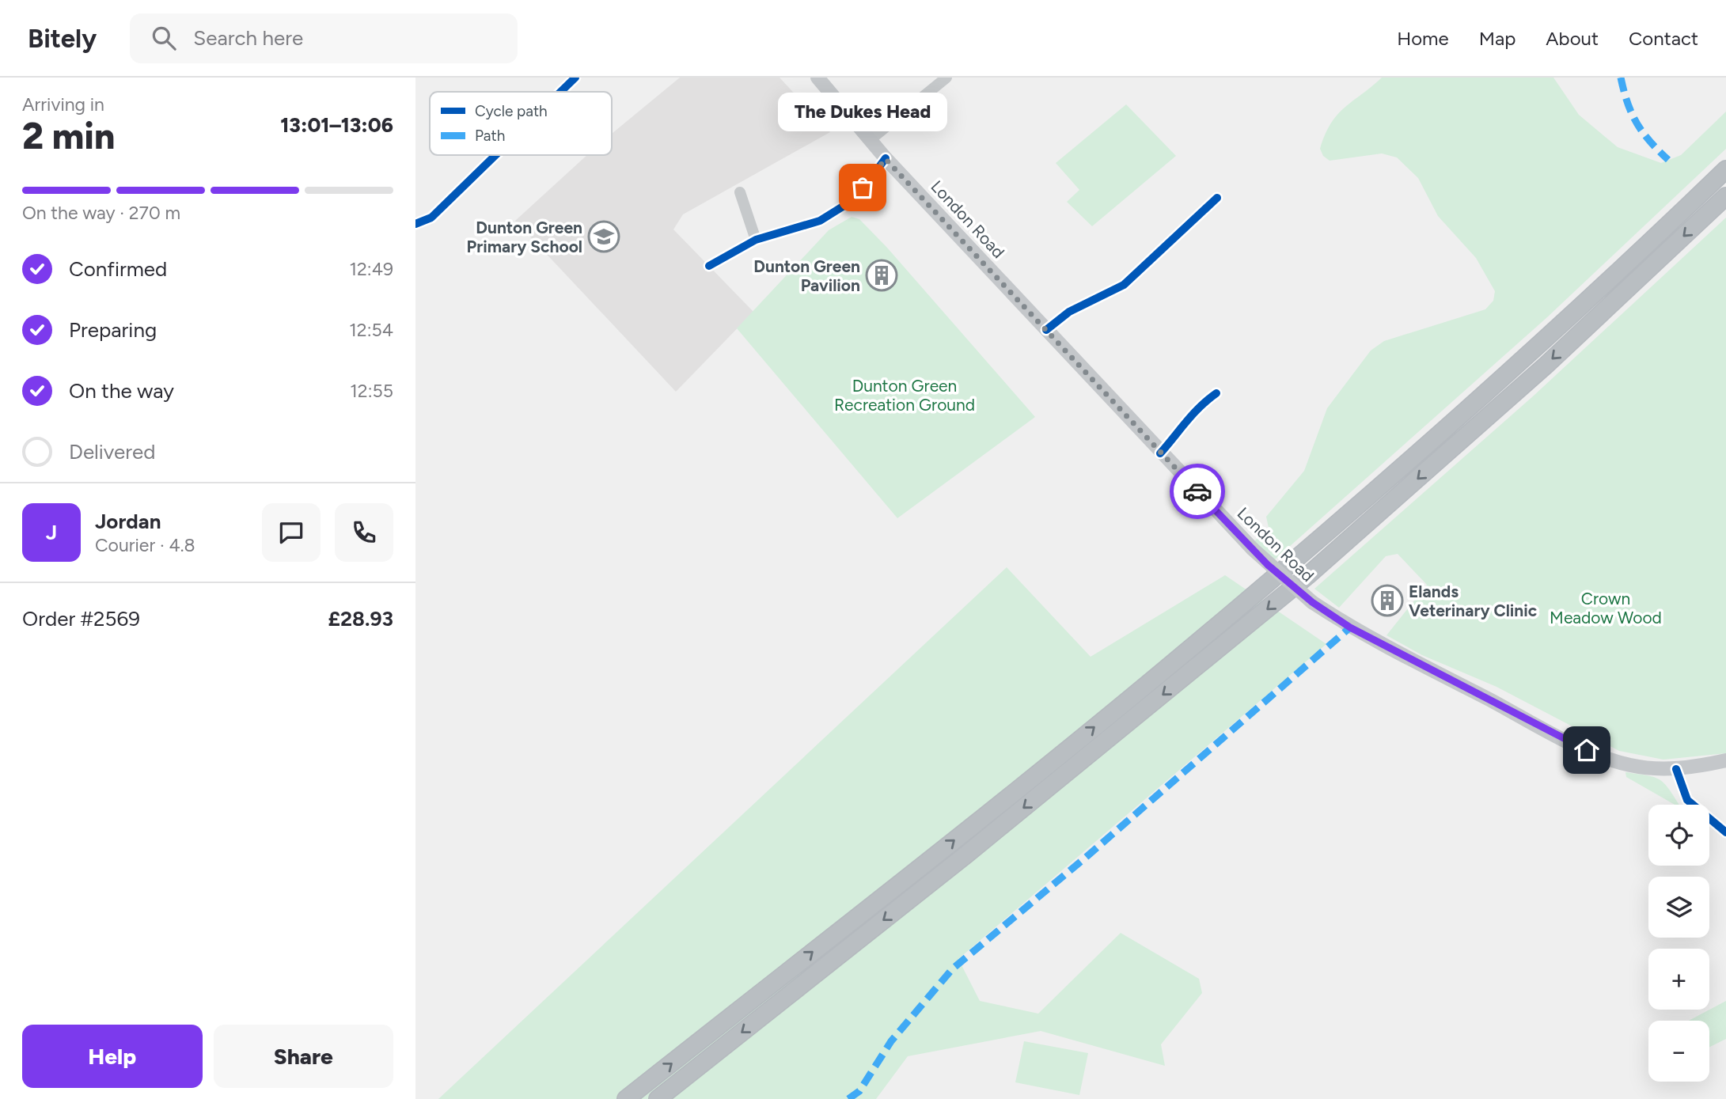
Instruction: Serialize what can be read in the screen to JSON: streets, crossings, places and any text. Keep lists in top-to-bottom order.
{
  "streets": {
    "main road": ["London Road"]
  },
  "parks": ["Dunton Green Recreation Ground", "Crown Meadow Wood"],
  "places": {
    "other": ["The Dukes Head"],
    "school or university": ["Dunton Green Primary School"],
    "building": ["Dunton Green Pavilion", "Elands Veterinary Clinic"]
  },
  "legend": ["Cycle path", "Path"],
  "page": {
    "header": "Bitely",
    "search": "Search here",
    "nav": [
      "Home",
      "Map",
      "About",
      "Contact"
    ],
    "heading": ["2 min", "Arriving in", "13:01–13:06"],
    "panel": [
      "Jordan",
      "Courier · 4.8",
      "Order #2569",
      "£28.93"
    ],
    "bubble": "The Dukes Head",
    "bar": "On the way · 270 m",
    "list": [
      ["Confirmed", "12:49"],
      ["Preparing", "12:54"],
      ["On the way", "12:55"],
      "Delivered"
    ],
    "round": "J",
    "map_buttons": ["+", "−"],
    "buttons": ["Help", "Share"]
  }
}
